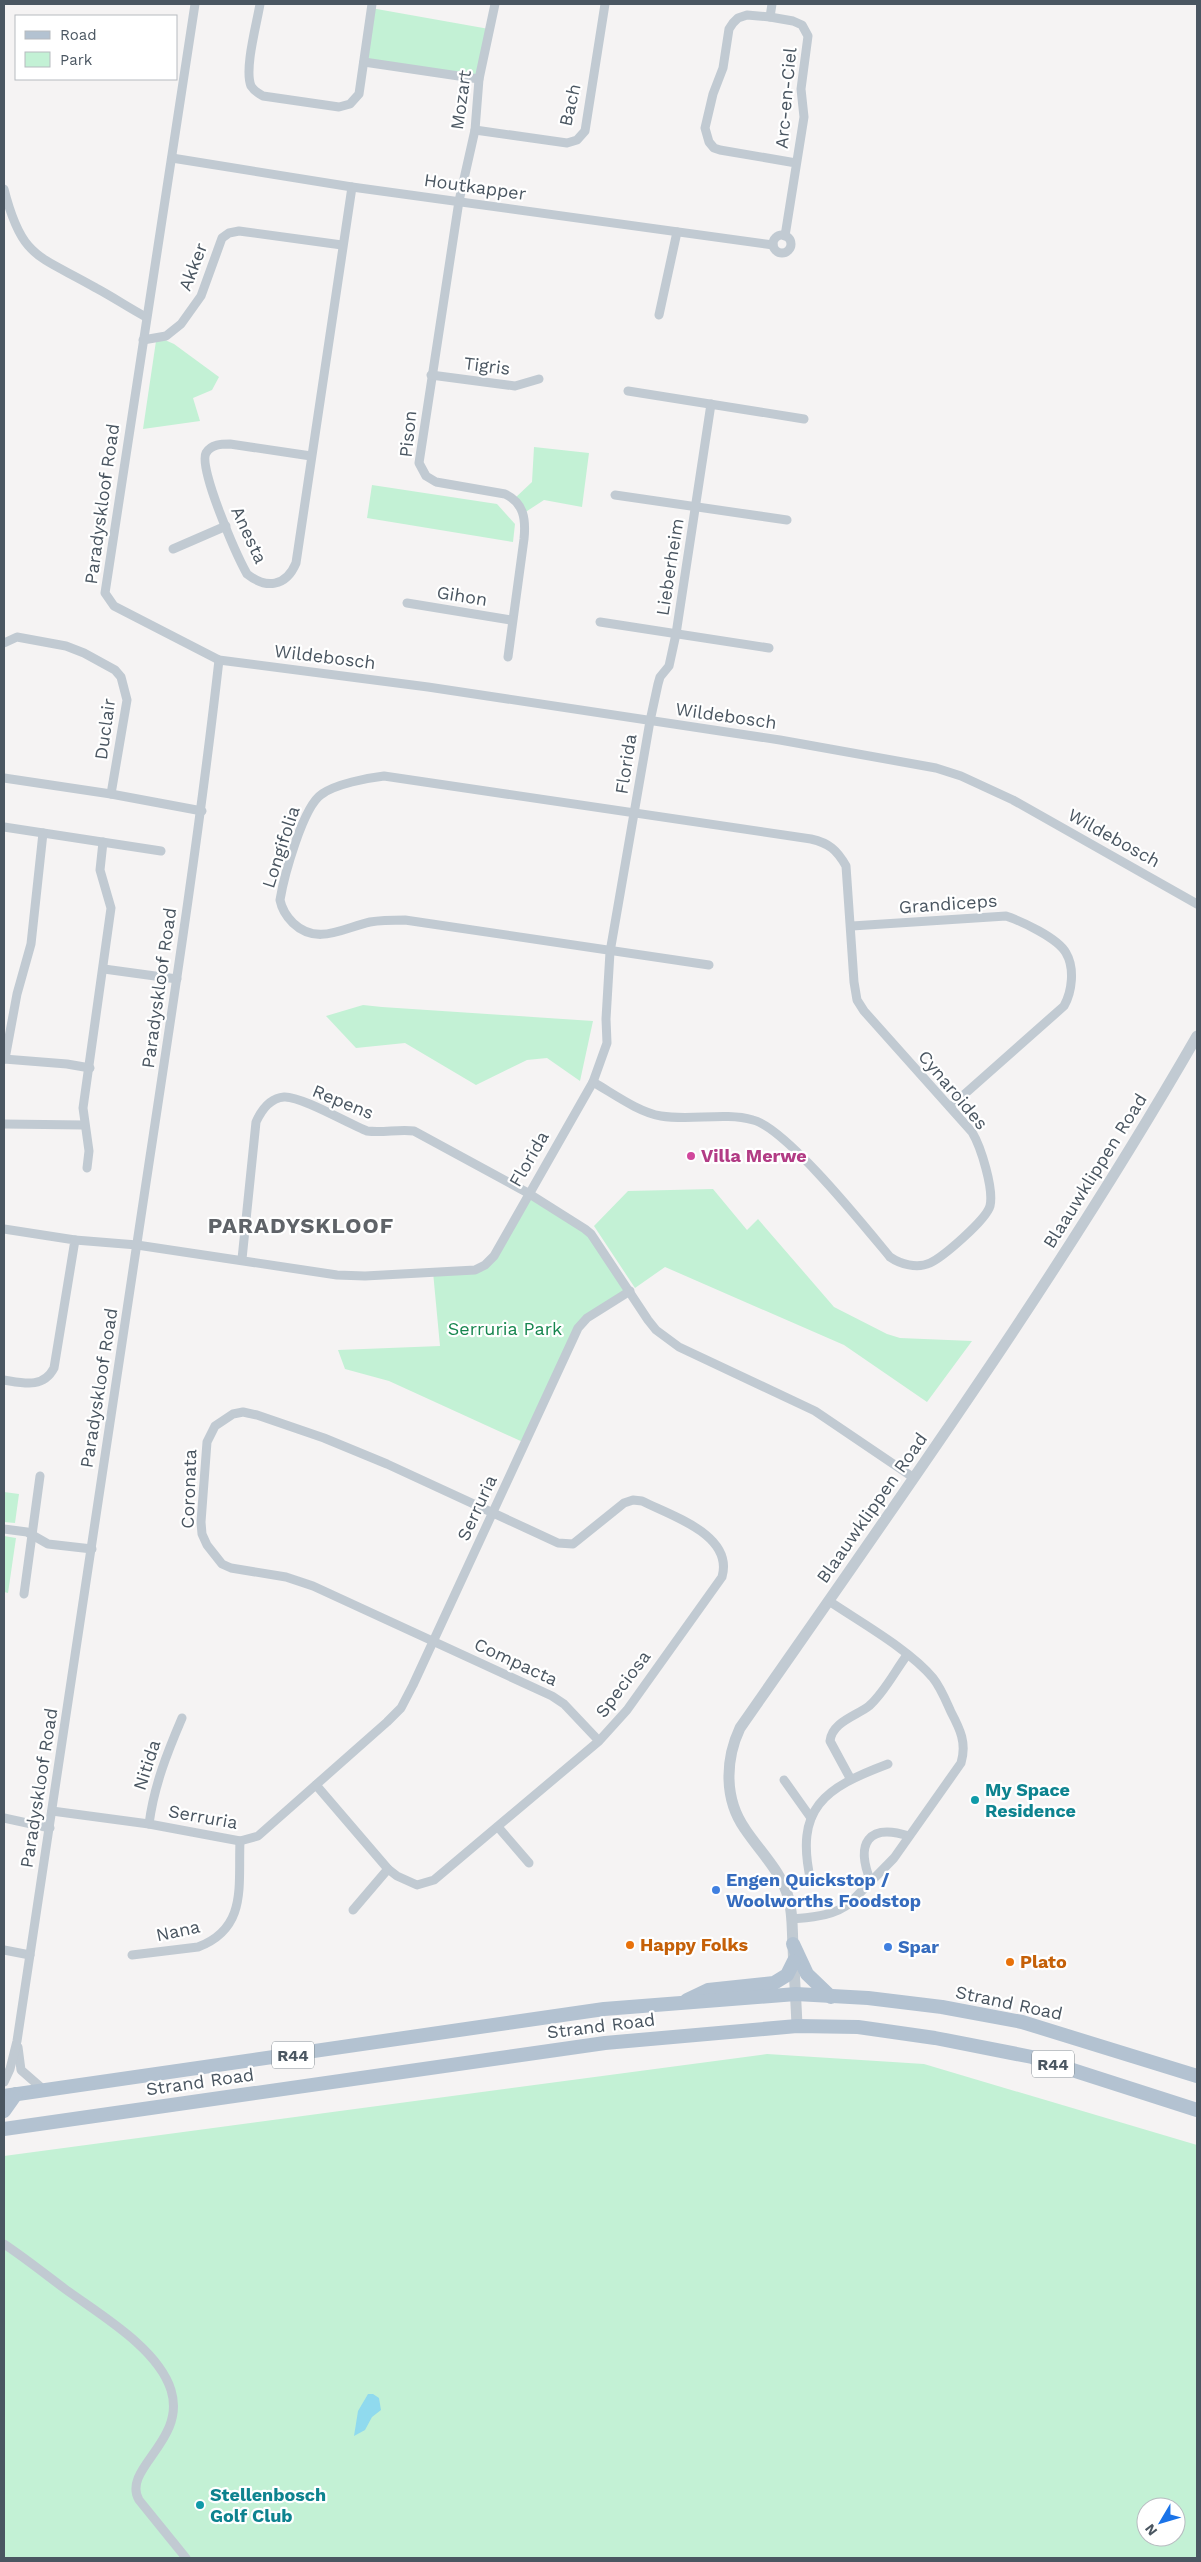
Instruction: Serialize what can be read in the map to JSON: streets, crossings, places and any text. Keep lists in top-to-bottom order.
{
  "streets": {
    "main road": ["Strand Road", "R44"],
    "street": [
      "Arc-en-Ciel",
      "Mozart",
      "Bach",
      "Houtkapper",
      "Akker",
      "Tigris",
      "Pison",
      "Paradyskloof Road",
      "Anesta",
      "Lieberheim",
      "Gihon",
      "Wildebosch",
      "Duclair",
      "Florida",
      "Longifolia",
      "Grandiceps",
      "Cynaroides",
      "Repens",
      "Blaauwklippen Road",
      "Coronata",
      "Serruria",
      "Compacta",
      "Speciosa",
      "Nitida",
      "Nana"
    ]
  },
  "crossings": [
    ["Arc-en-Ciel", "Houtkapper"],
    ["Mozart", "Bach"],
    ["Mozart", "Houtkapper"],
    ["Mozart", "Pison"],
    ["Houtkapper", "Pison"],
    ["Houtkapper", "Paradyskloof Road"],
    ["Houtkapper", "Anesta"],
    ["Akker", "Paradyskloof Road"],
    ["Akker", "Anesta"],
    ["Tigris", "Pison"],
    ["Pison", "Gihon"],
    ["Paradyskloof Road", "Wildebosch"],
    ["Paradyskloof Road", "Florida"],
    ["Paradyskloof Road", "Serruria"],
    ["Paradyskloof Road", "Strand Road"],
    ["Lieberheim", "Wildebosch"],
    ["Lieberheim", "Florida"],
    ["Wildebosch", "Florida"],
    ["Florida", "Longifolia"],
    ["Florida", "Cynaroides"],
    ["Florida", "Repens"],
    ["Longifolia", "Cynaroides"],
    ["Grandiceps", "Cynaroides"],
    ["Repens", "Serruria"],
    ["Blaauwklippen Road", "Strand Road"],
    ["Coronata", "Serruria"],
    ["Coronata", "Compacta"],
    ["Coronata", "Speciosa"],
    ["Serruria", "Compacta"],
    ["Serruria", "Speciosa"],
    ["Serruria", "Nitida"],
    ["Serruria", "Nana"],
    ["Compacta", "Speciosa"]
  ],
  "districts": ["PARADYSKLOOF"],
  "parks": ["Serruria Park"],
  "places": [
    "Villa Merwe",
    "My Space Residence",
    "Engen Quickstop / Woolworths Foodstop",
    "Happy Folks",
    "Spar",
    "Plato",
    "Stellenbosch Golf Club"
  ],
  "legend": ["Road", "Park"],
  "north": "bottom left"
}
